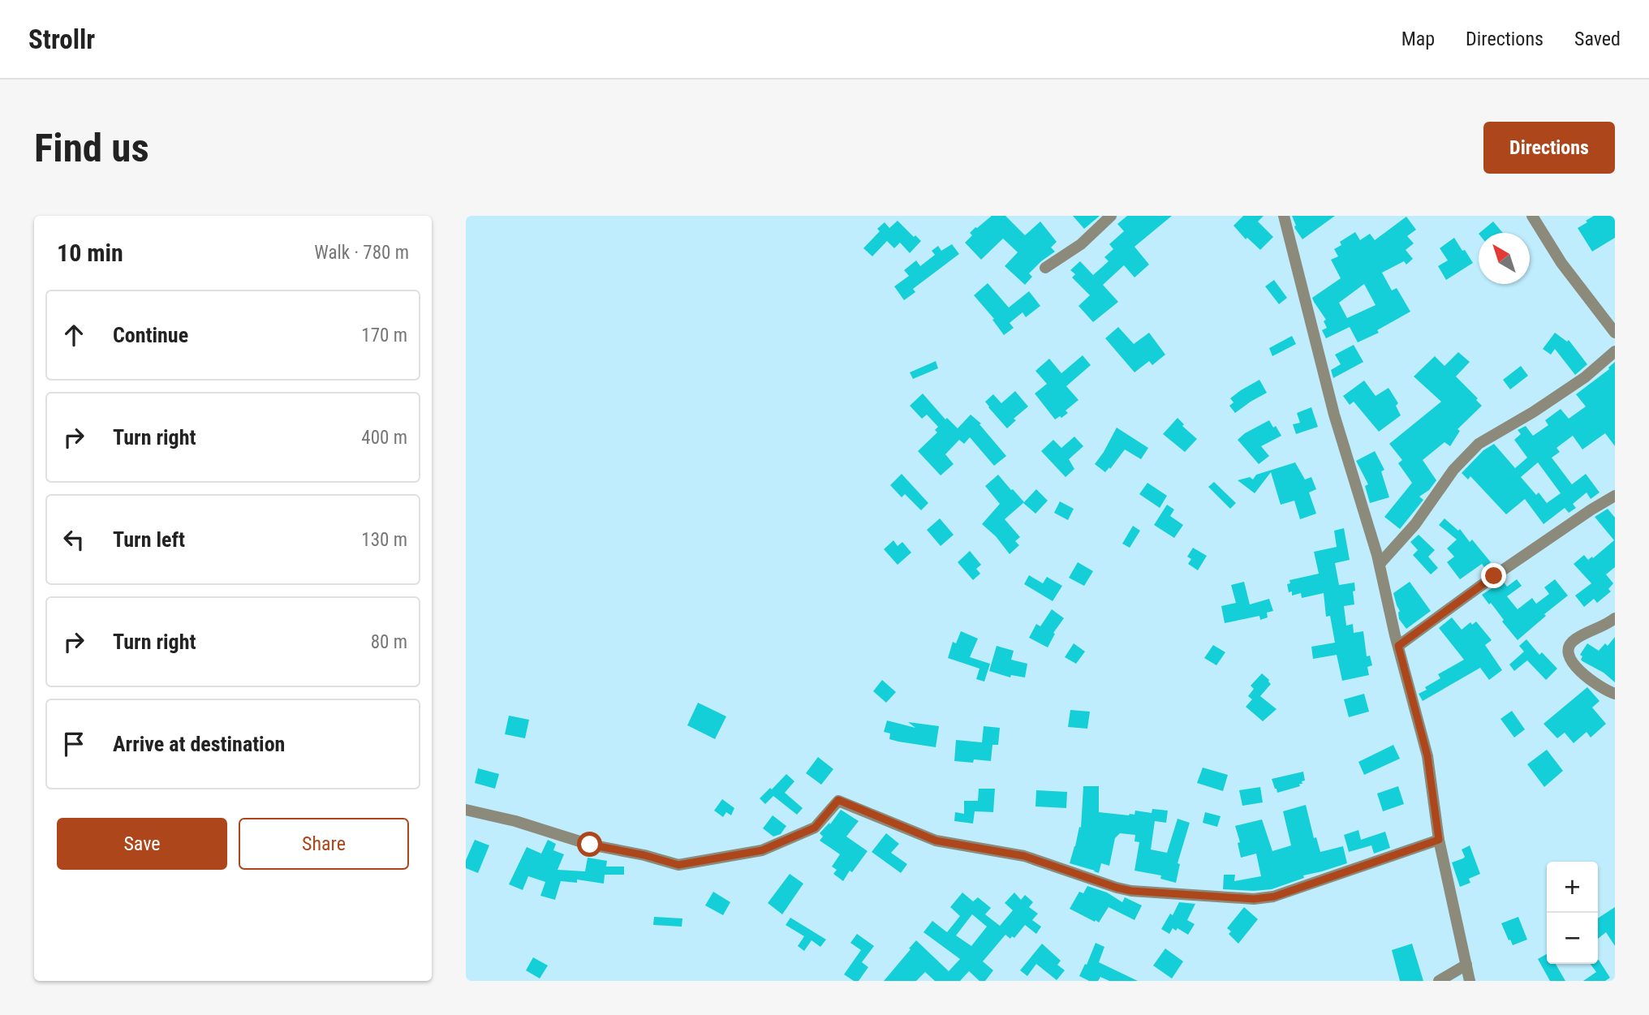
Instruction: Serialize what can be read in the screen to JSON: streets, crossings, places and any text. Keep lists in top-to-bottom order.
{
  "north": "top left",
  "page": {
    "header": "Strollr",
    "nav": ["Map", "Directions", "Saved"],
    "buttons": [
      "Directions",
      ["Save", "Share"]
    ],
    "title": "Find us",
    "heading": ["10 min", "Walk · 780 m"],
    "list": [
      ["Continue", "170 m"],
      ["Turn right", "400 m"],
      ["Turn left", "130 m"],
      ["Turn right", "80 m"],
      "Arrive at destination"
    ],
    "map_buttons": ["+", "−"]
  }
}
